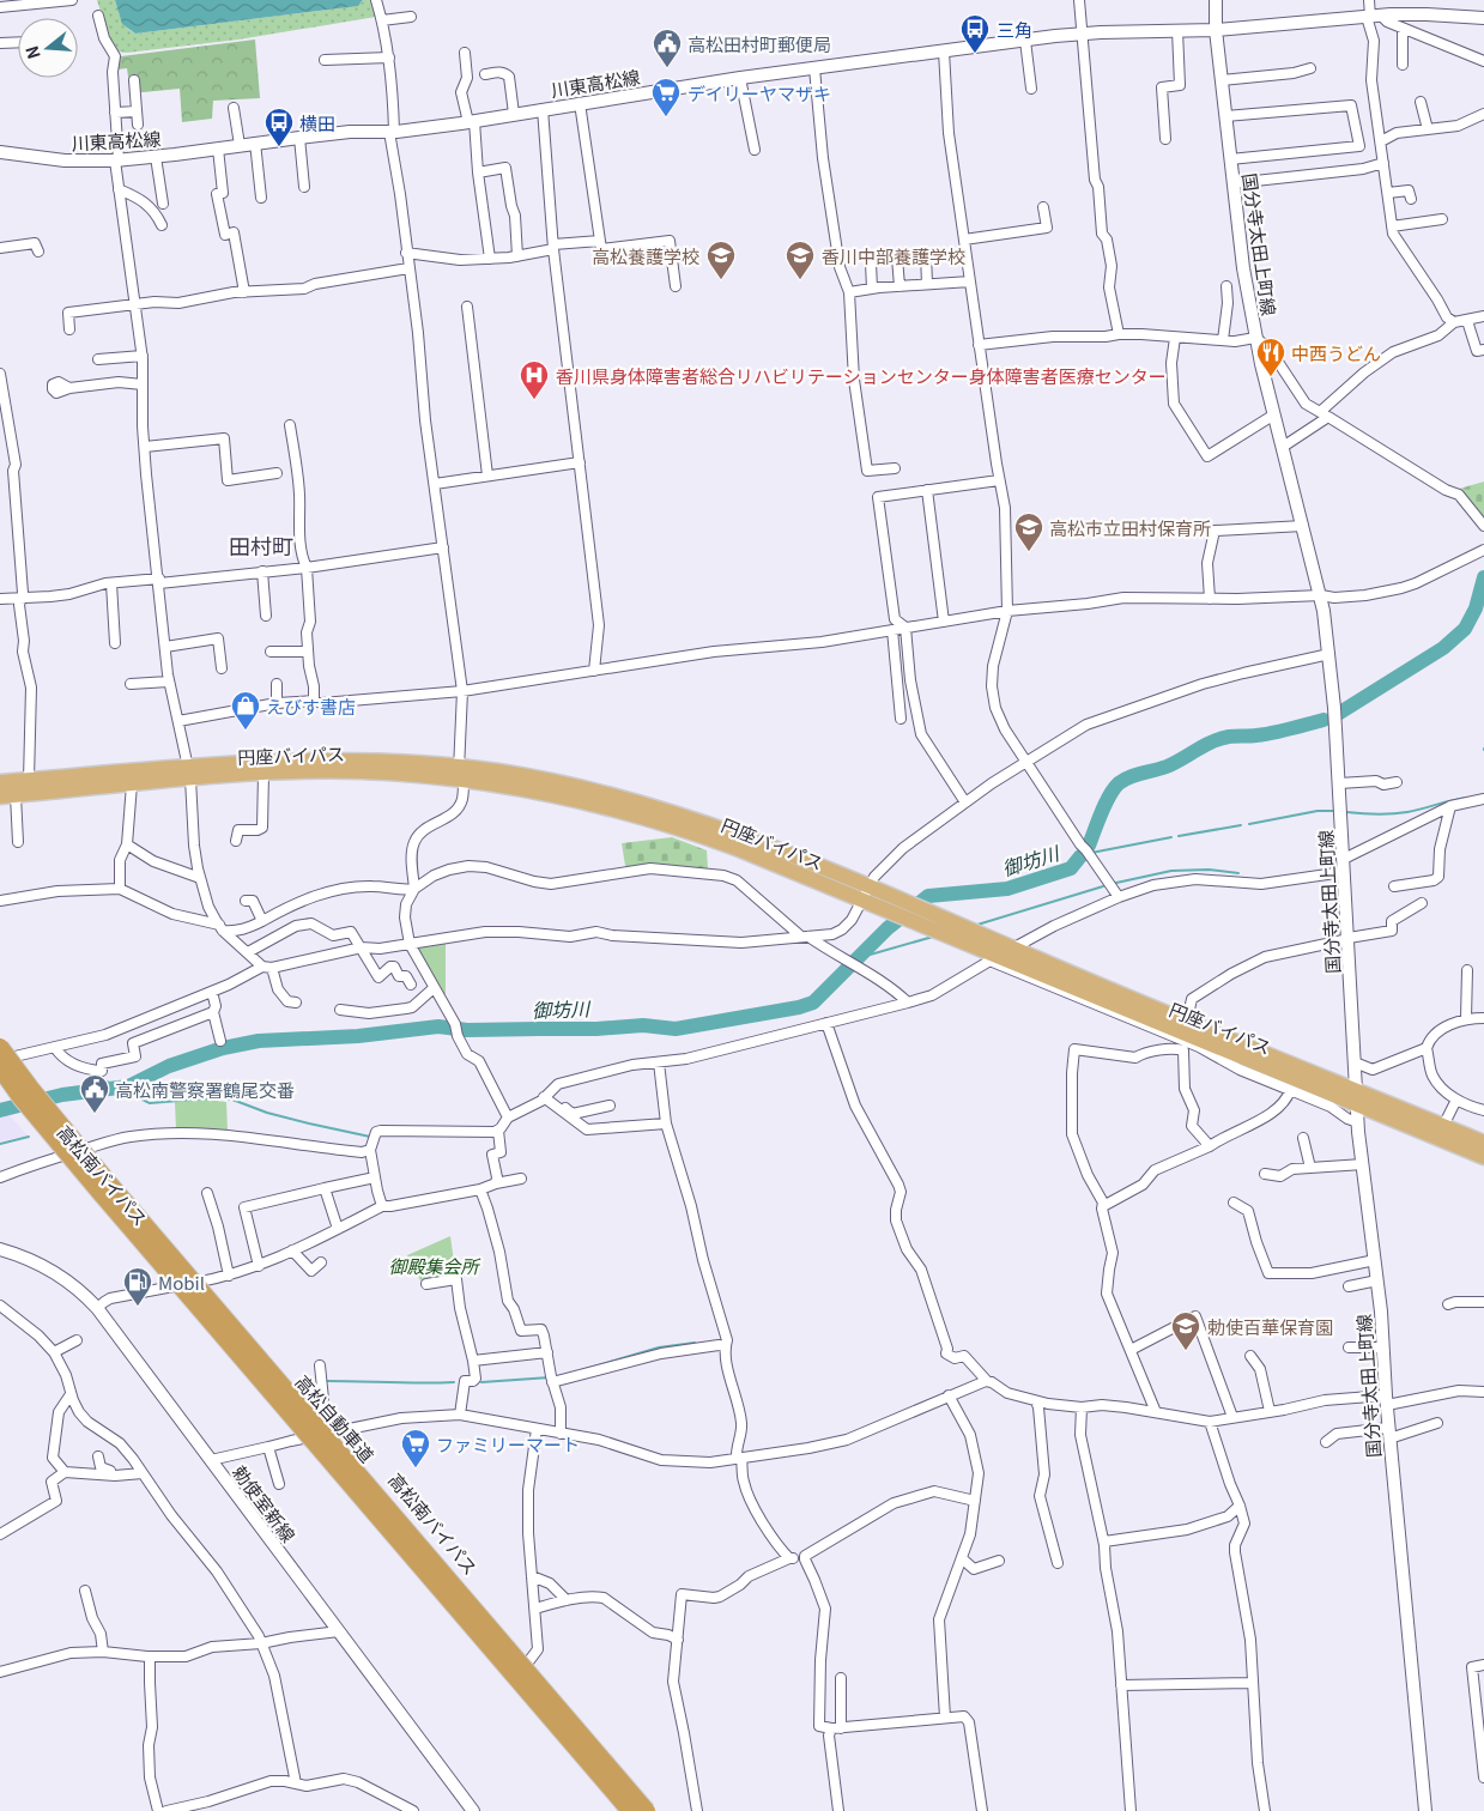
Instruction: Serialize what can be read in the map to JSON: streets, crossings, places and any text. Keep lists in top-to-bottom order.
{
  "streets": {
    "highway": ["円座バイパス", "高松南バイパス", "高松自動車道"],
    "main road": ["川東高松線", "国分寺太田上町線", "勅使室新線"]
  },
  "crossings": [
    ["川東高松線", "国分寺太田上町線"],
    ["国分寺太田上町線", "円座バイパス"],
    ["高松南バイパス", "高松自動車道"]
  ],
  "districts": ["田村町"],
  "water": ["御坊川"],
  "parks": ["御殿集会所"],
  "places": {
    "bus stop": ["三角", "横田"],
    "public building": ["高松田村町郵便局", "高松南警察署鶴尾交番"],
    "supermarket": ["デイリーヤマザキ", "ファミリーマート"],
    "school or university": [
      "高松養護学校",
      "香川中部養護学校",
      "高松市立田村保育所",
      "勅使百華保育園"
    ],
    "restaurant": ["中西うどん"],
    "hospital": ["香川県身体障害者総合リハビリテーションセンター身体障害者医療センター"],
    "shop": ["えびす書店"],
    "fuel station": ["Mobil"]
  },
  "north": "left"
}
